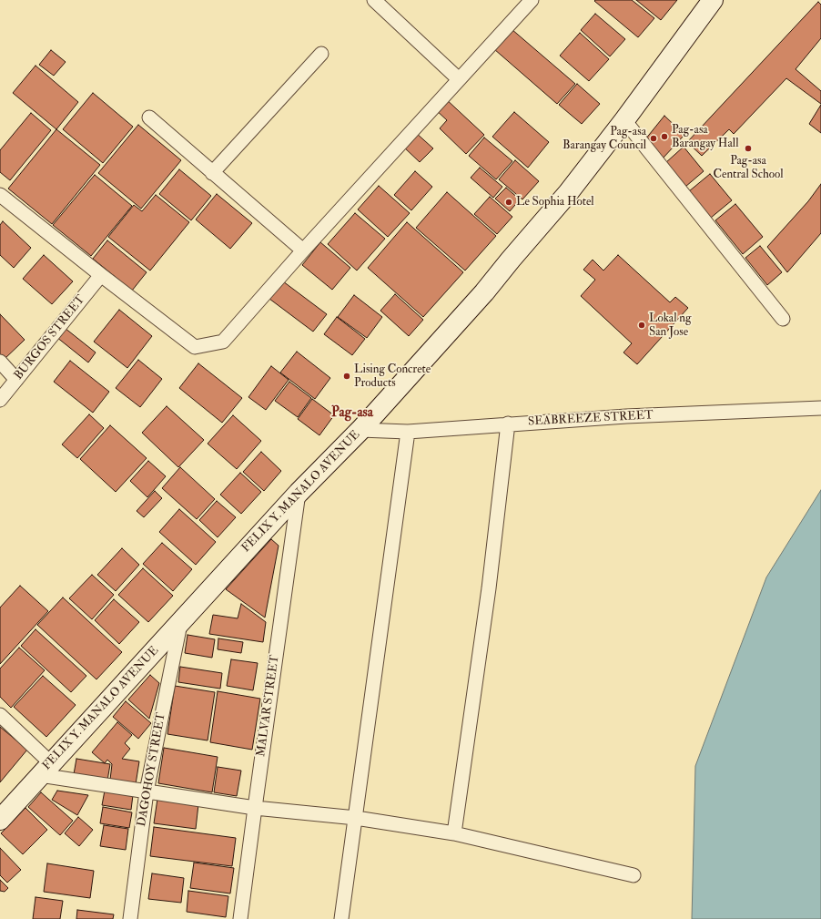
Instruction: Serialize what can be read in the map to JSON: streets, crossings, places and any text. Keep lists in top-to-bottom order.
{
  "streets": {
    "main road": ["FELIX Y. MANALO AVENUE"],
    "street": [
      "BURGOS STREET",
      "SEABREEZE STREET",
      "MALVAR STREET",
      "DAGOHOY STREET"
    ]
  },
  "crossings": [
    ["SEABREEZE STREET", "FELIX Y. MANALO AVENUE"],
    ["FELIX Y. MANALO AVENUE", "MALVAR STREET"],
    ["FELIX Y. MANALO AVENUE", "DAGOHOY STREET"]
  ],
  "districts": ["Pag-asa"],
  "places": [
    "Pag-asa Barangay Hall",
    "Pag-asa Barangay Council",
    "Pag-asa Central School",
    "Le Sophia Hotel",
    "Lokal ng San Jose",
    "Lising Concrete Products"
  ]
}
